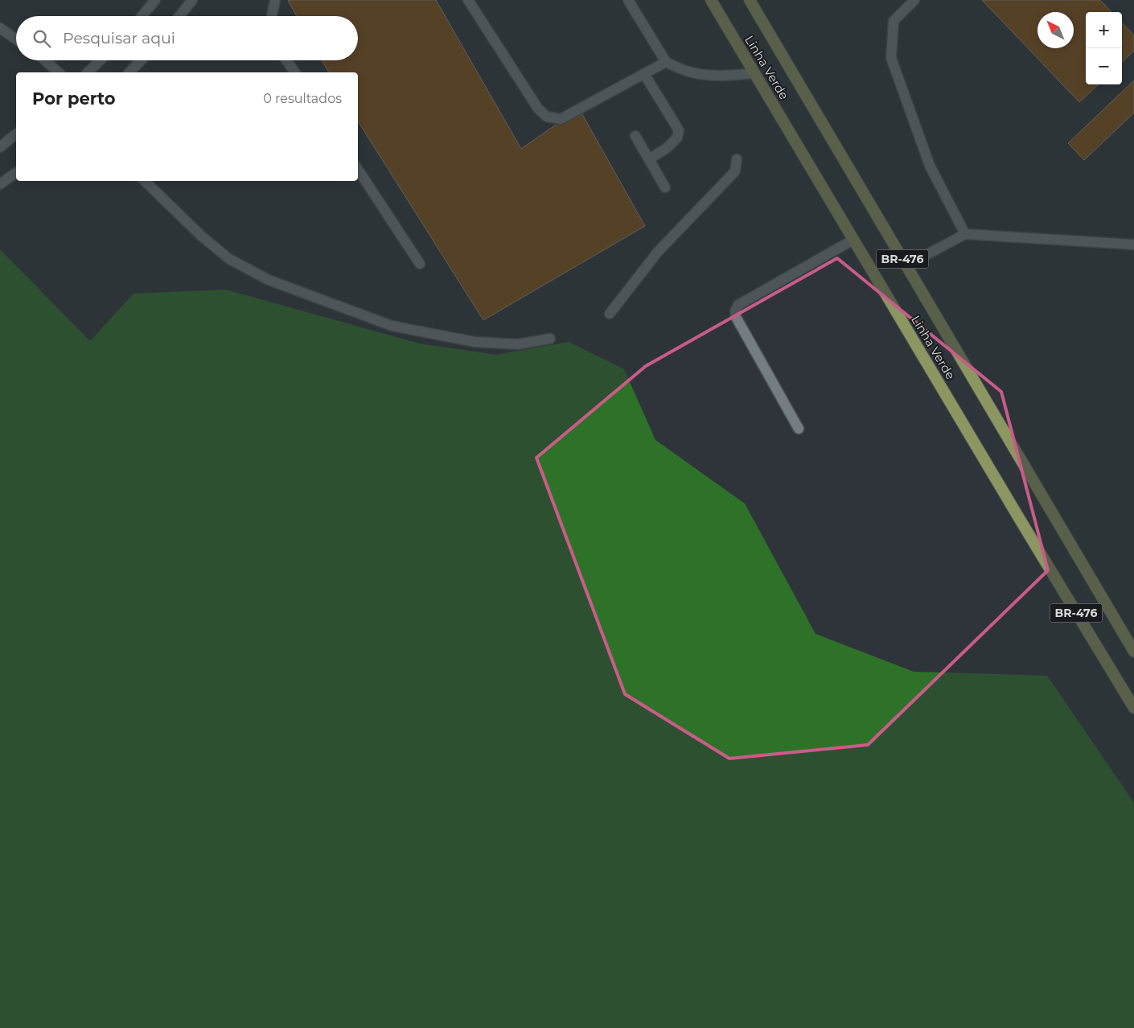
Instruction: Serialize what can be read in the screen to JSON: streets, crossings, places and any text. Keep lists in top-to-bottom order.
{
  "streets": {
    "highway": ["Linha Verde", "BR-476"]
  },
  "north": "top left",
  "page": {
    "map_buttons": ["+", "−"],
    "search": "Pesquisar aqui",
    "heading": ["Por perto", "0 resultados"]
  }
}
